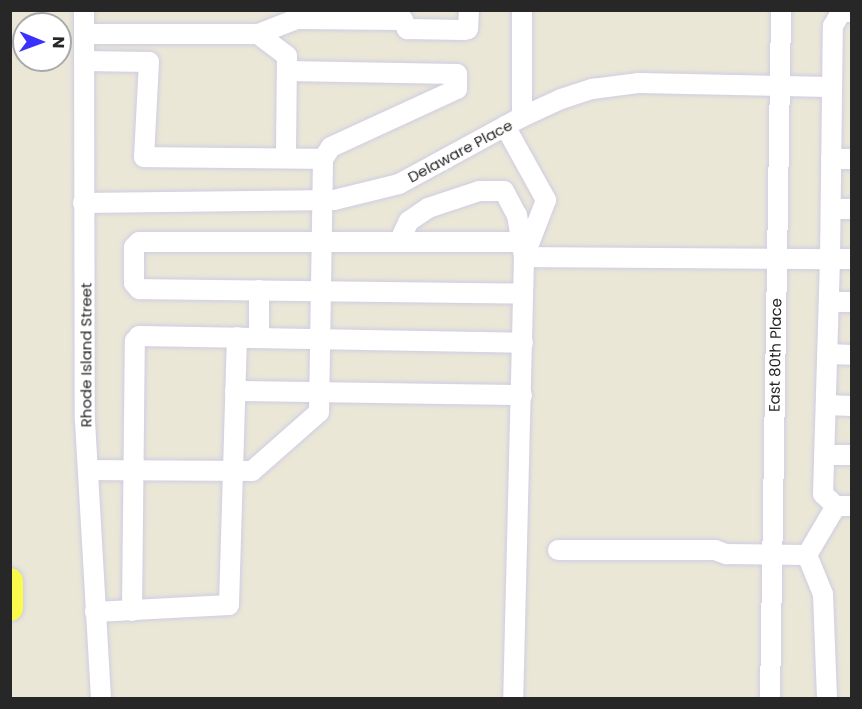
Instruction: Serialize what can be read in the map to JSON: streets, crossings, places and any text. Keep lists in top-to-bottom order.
{
  "streets": {
    "street": ["Delaware Place", "Rhode Island Street", "East 80th Place"]
  },
  "crossings": [
    ["Delaware Place", "Rhode Island Street"],
    ["Delaware Place", "East 80th Place"]
  ],
  "north": "right"
}
